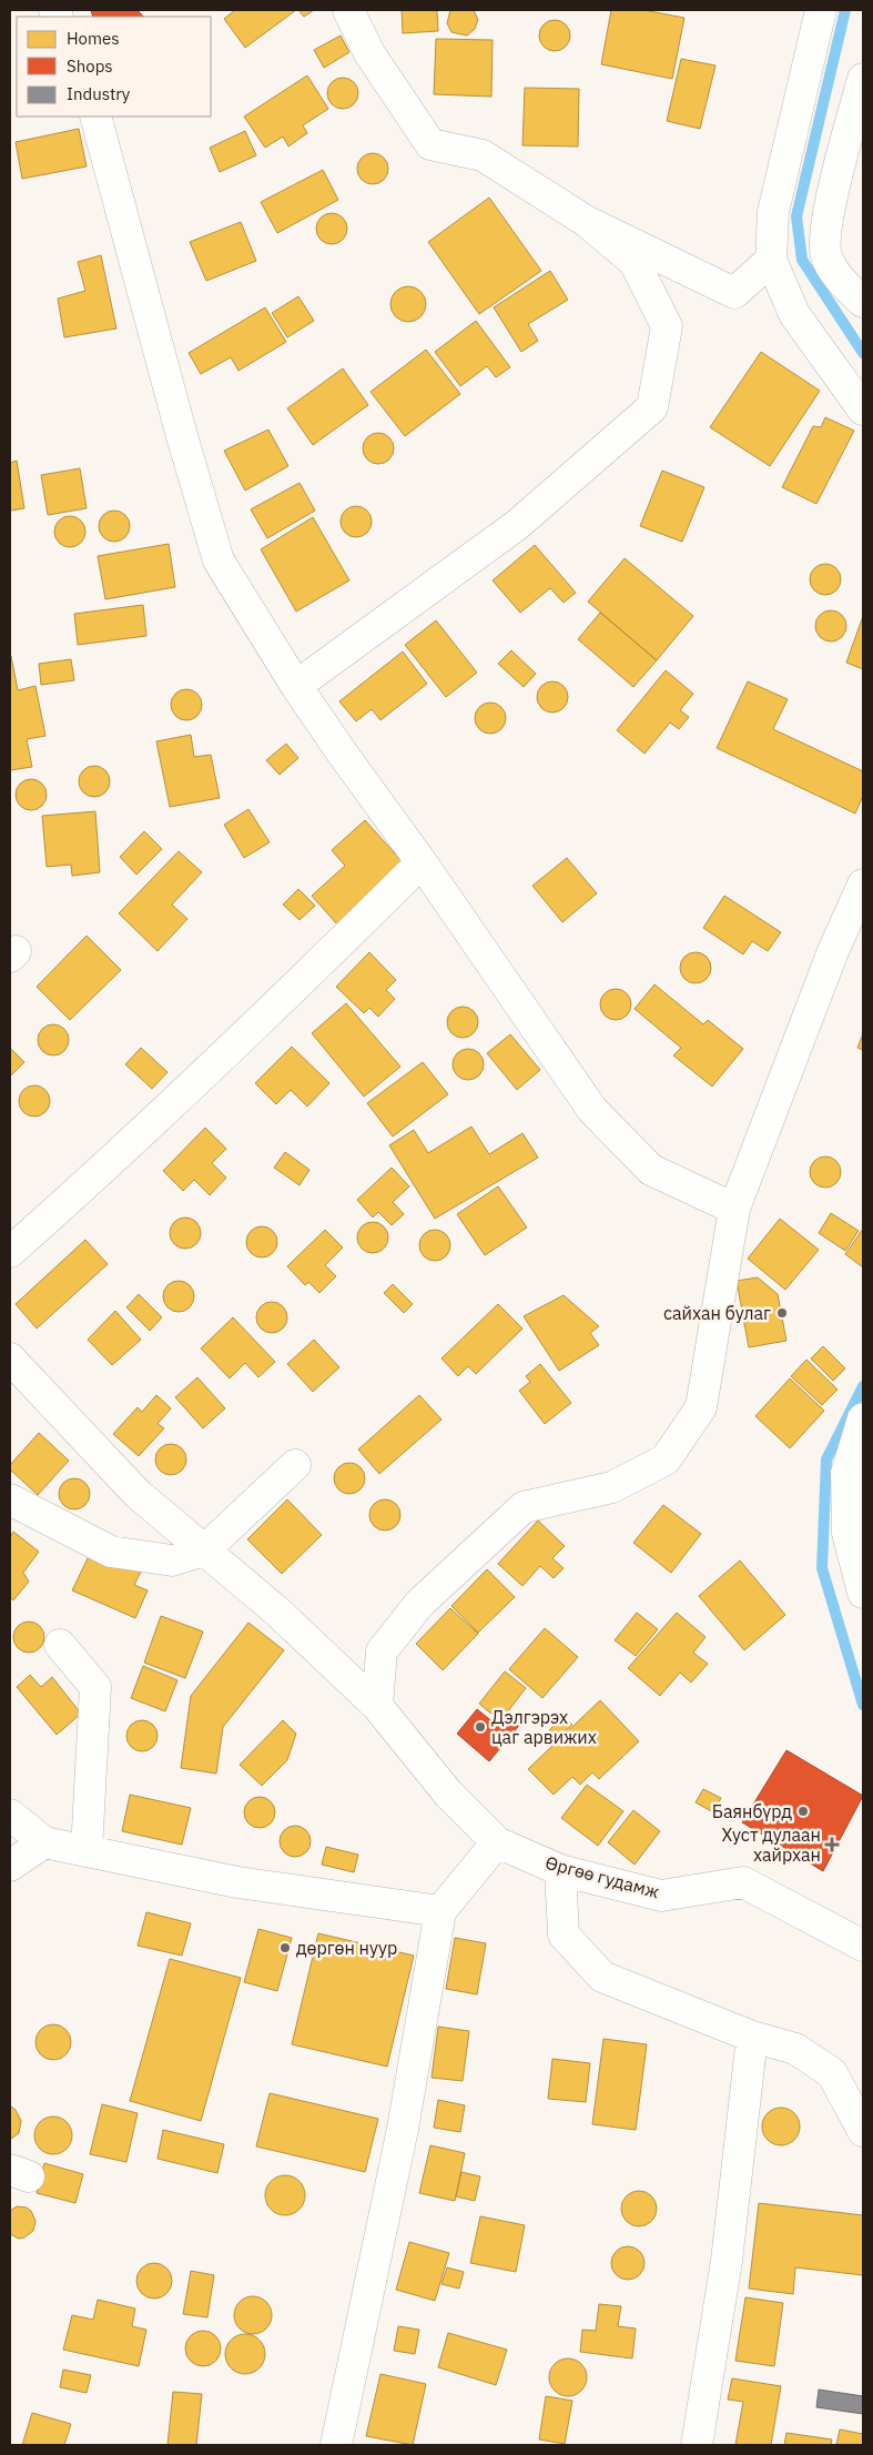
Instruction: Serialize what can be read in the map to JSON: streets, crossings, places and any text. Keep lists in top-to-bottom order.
{
  "streets": {
    "street": ["Өргөө гудамж"]
  },
  "places": {
    "other": [
      "сайхан булаг",
      "Дэлгэрэх цаг арвижих",
      "Баянбүрд",
      "дөргөн нуур"
    ],
    "health": ["Хуст дулаан хайрхан"]
  },
  "legend": ["Homes", "Shops", "Industry"]
}
